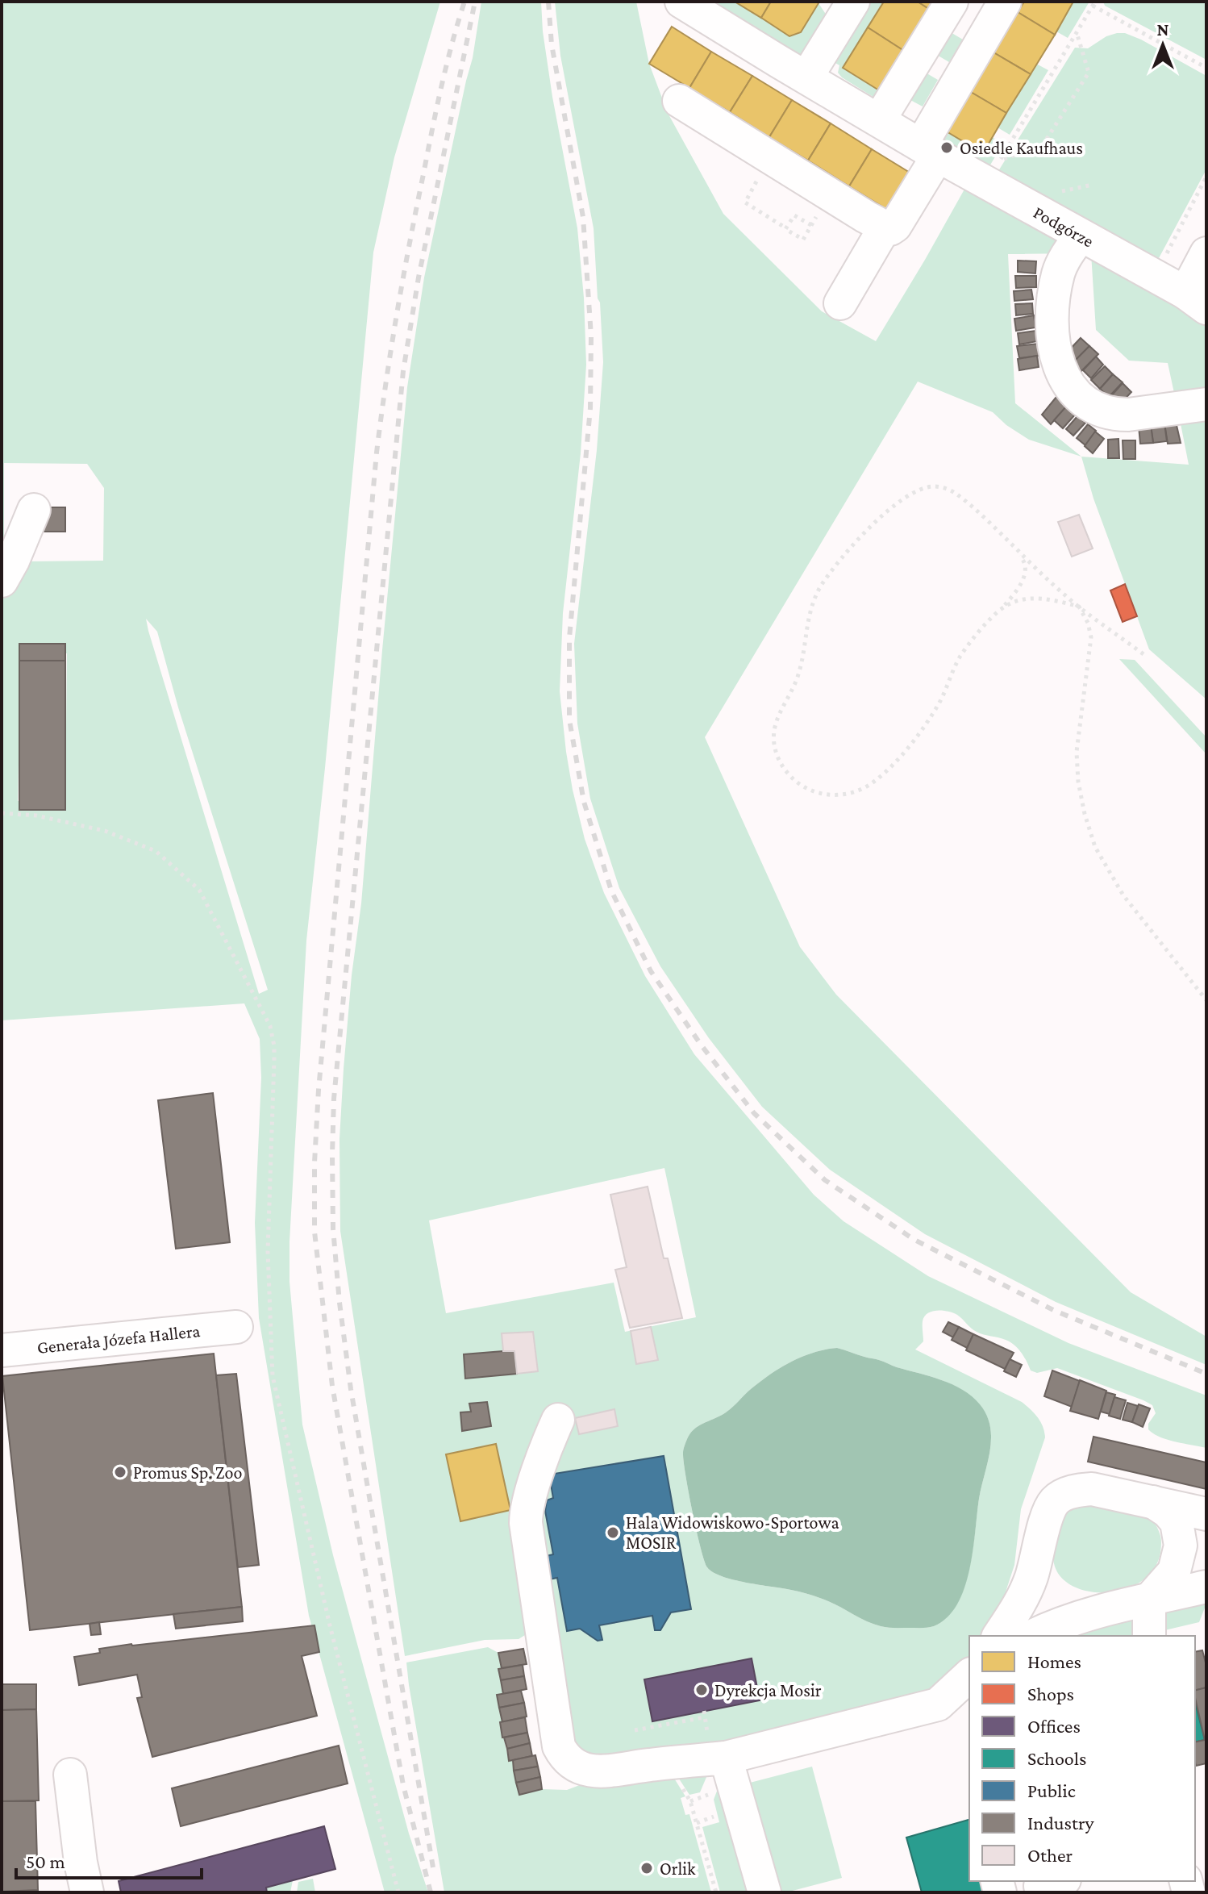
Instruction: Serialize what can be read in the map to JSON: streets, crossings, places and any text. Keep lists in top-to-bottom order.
{
  "streets": {
    "street": ["Podgórze", "Generała Józefa Hallera"]
  },
  "places": [
    "Osiedle Kaufhaus",
    "Promus Sp. Zoo",
    "Hala Widowiskowo-Sportowa MOSIR",
    "Dyrekcja Mosir",
    "Orlik"
  ],
  "legend": [
    "Homes",
    "Shops",
    "Offices",
    "Schools",
    "Public",
    "Industry",
    "Other"
  ],
  "scale_bar": "50 m",
  "north": "top"
}
